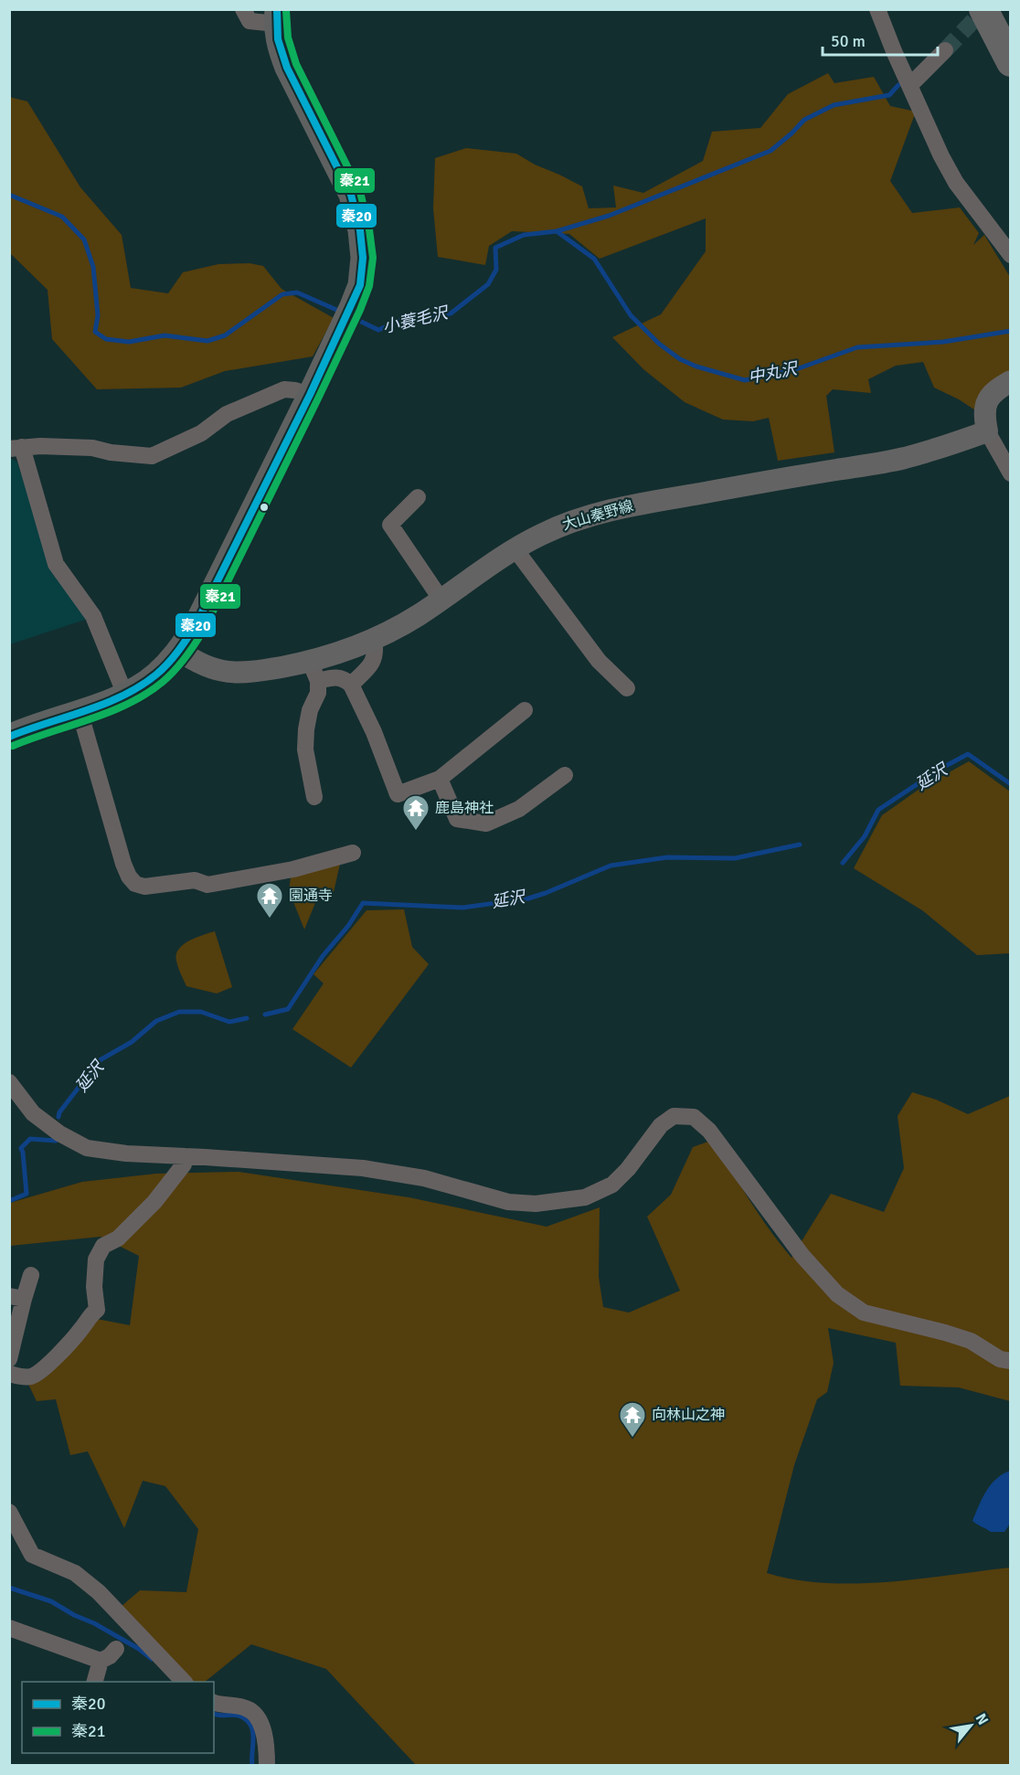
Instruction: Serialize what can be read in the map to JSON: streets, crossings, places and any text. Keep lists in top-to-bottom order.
{
  "streets": {
    "main road": ["大山秦野線"]
  },
  "water": ["小蓑毛沢", "中丸沢", "延沢"],
  "places": {
    "temple": ["鹿島神社", "園通寺", "向林山之神"]
  },
  "lines": ["transit line 秦20", "transit line 秦21"],
  "legend": ["秦20", "秦21"],
  "scale_bar": "50 m",
  "north": "top right"
}
